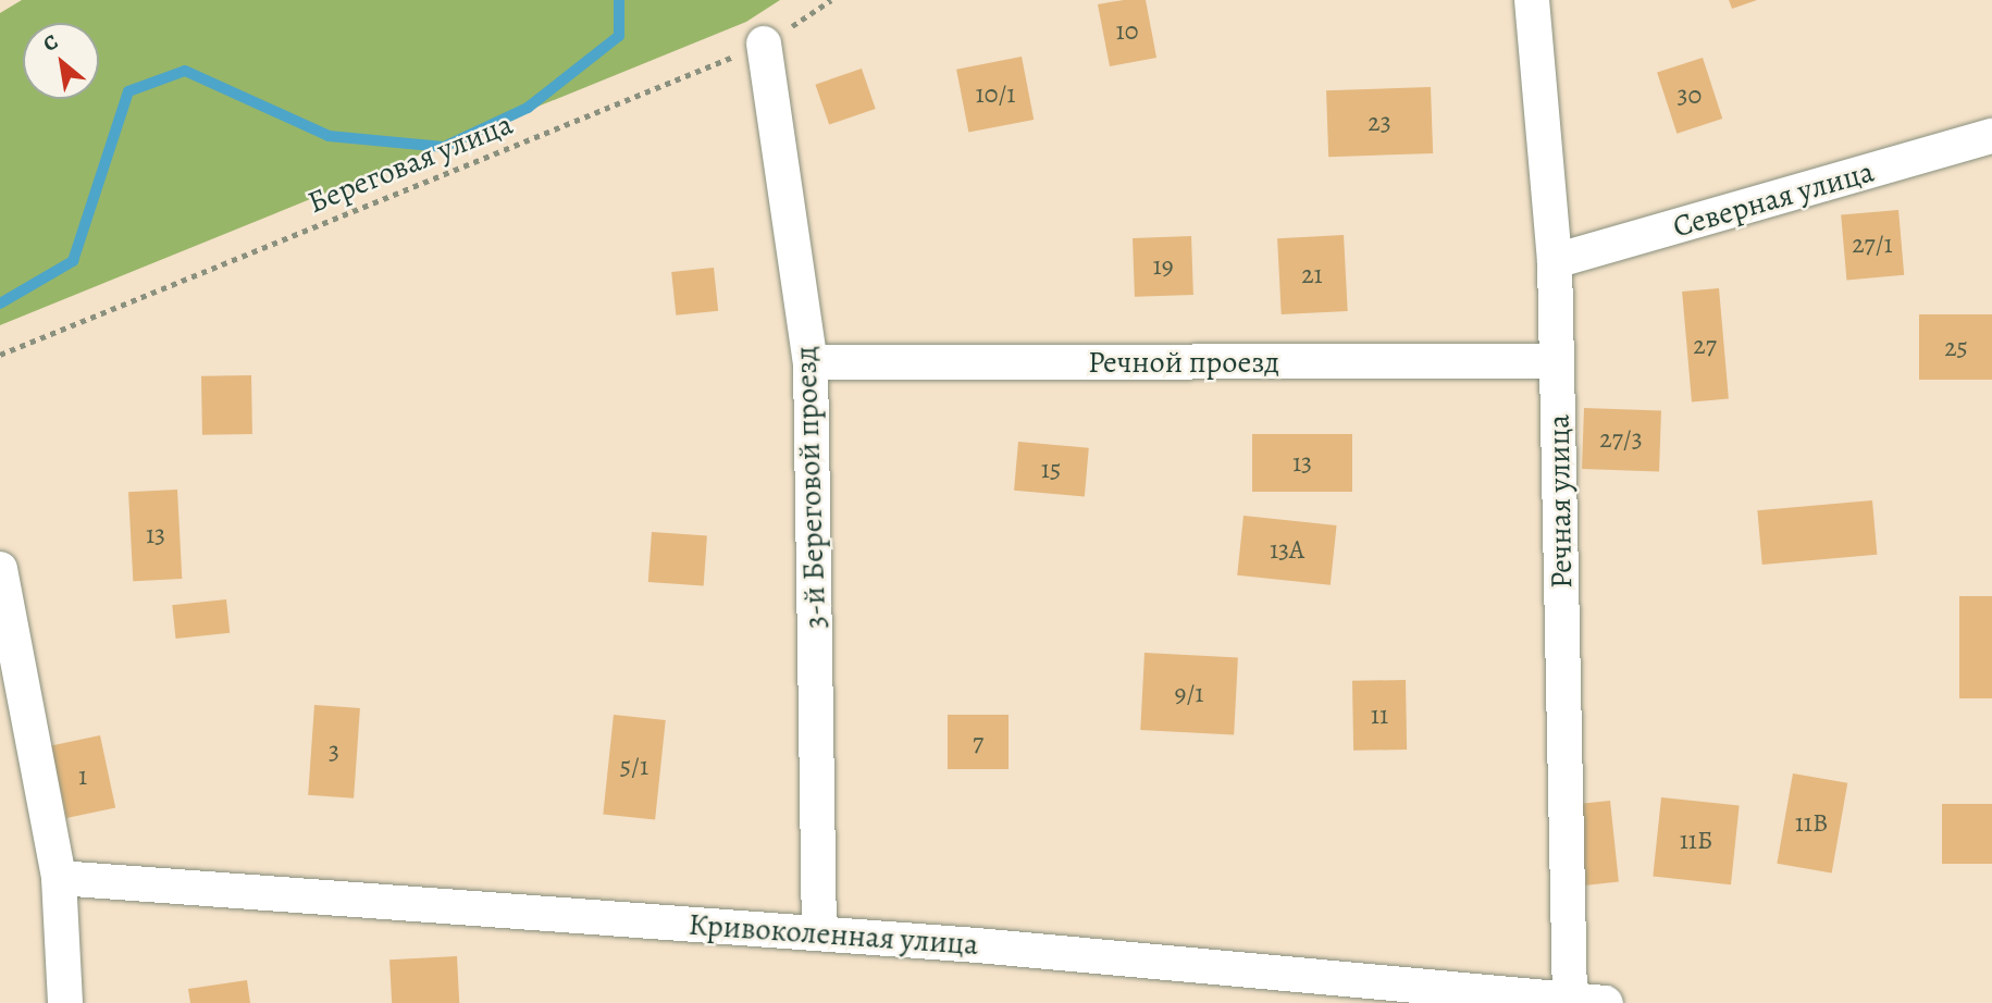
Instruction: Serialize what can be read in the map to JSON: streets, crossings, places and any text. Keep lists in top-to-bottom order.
{
  "streets": {
    "street": [
      "Северная улица",
      "Речной проезд",
      "3-й Береговой проезд",
      "Речная улица",
      "Кривоколенная улица"
    ],
    "path": ["Береговая улица"]
  },
  "crossings": [
    ["Береговая улица", "3-й Береговой проезд"],
    ["Северная улица", "Речная улица"],
    ["Речной проезд", "3-й Береговой проезд"],
    ["Речной проезд", "Речная улица"],
    ["3-й Береговой проезд", "Кривоколенная улица"],
    ["Речная улица", "Кривоколенная улица"]
  ],
  "house_numbers": [
    "10",
    "10/1",
    "30",
    "23",
    "27/1",
    "19",
    "21",
    "27",
    "25",
    "27/3",
    "13",
    "15",
    "13",
    "13А",
    "9/1",
    "11",
    "7",
    "3",
    "5/1",
    "1",
    "11В",
    "11Б"
  ],
  "north": "top left"
}
